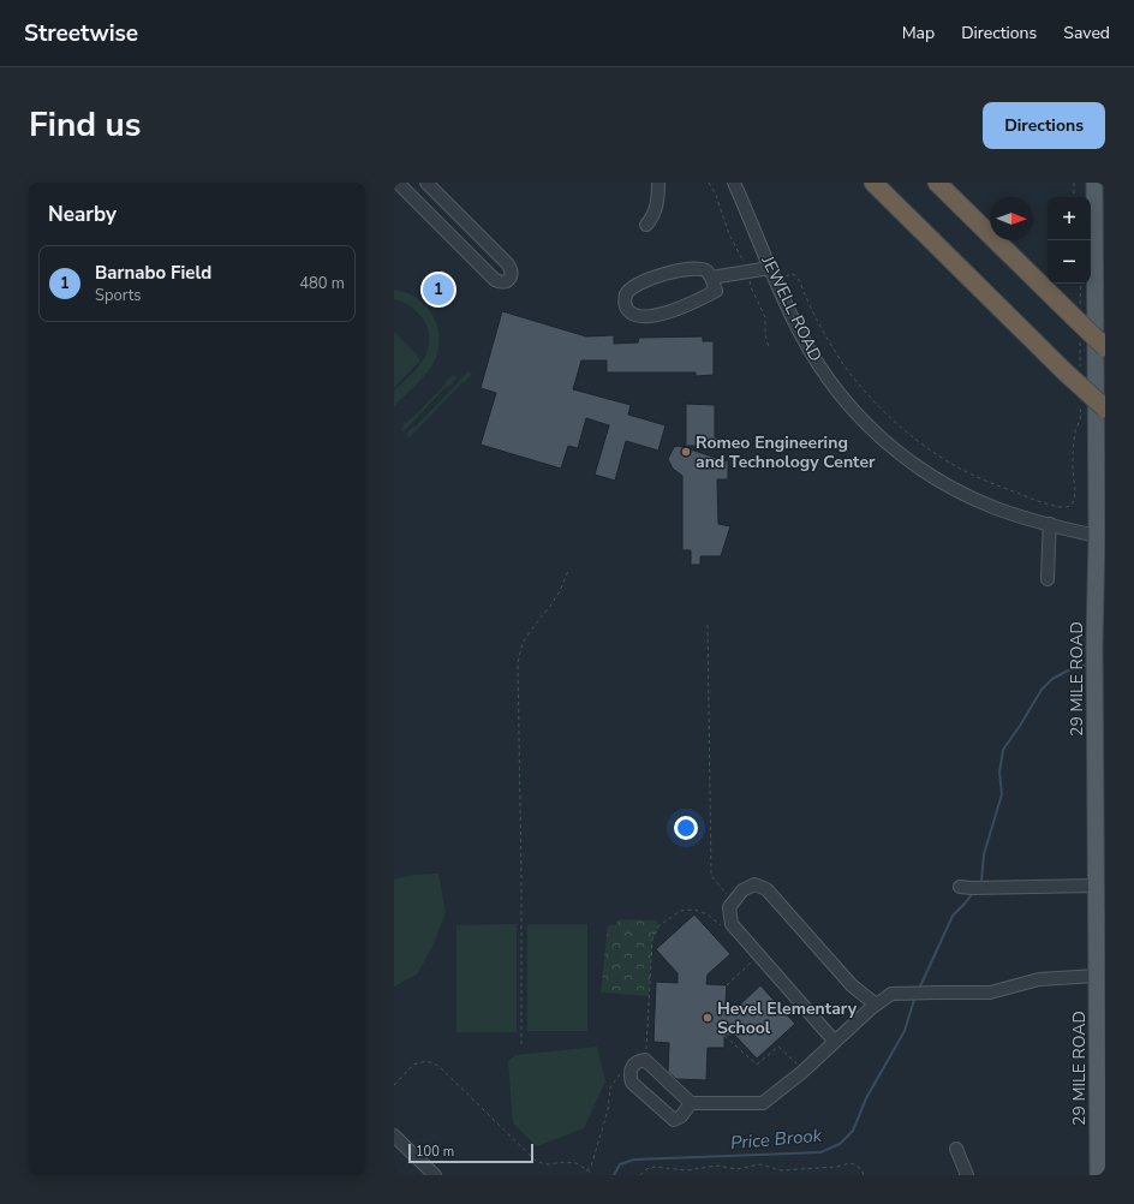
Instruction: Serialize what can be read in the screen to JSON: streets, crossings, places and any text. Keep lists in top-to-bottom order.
{
  "streets": {
    "main road": ["29 MILE ROAD"],
    "street": ["JEWELL ROAD"]
  },
  "crossings": [
    ["JEWELL ROAD", "29 MILE ROAD"]
  ],
  "water": ["Price Brook"],
  "places": ["Romeo Engineering and Technology Center", "Hevel Elementary School"],
  "scale_bar": "100 m",
  "north": "right",
  "page": {
    "header": "Streetwise",
    "nav": ["Map", "Directions", "Saved"],
    "title": "Find us",
    "buttons": "Directions",
    "heading": "Nearby",
    "map_buttons": ["+", "−"],
    "list": [
      {
        "mark": "1",
        "name": "Barnabo Field",
        "note": "Sports",
        "value": "480 m"
      }
    ],
    "pins": "1",
    "scale": "100 m"
  }
}
